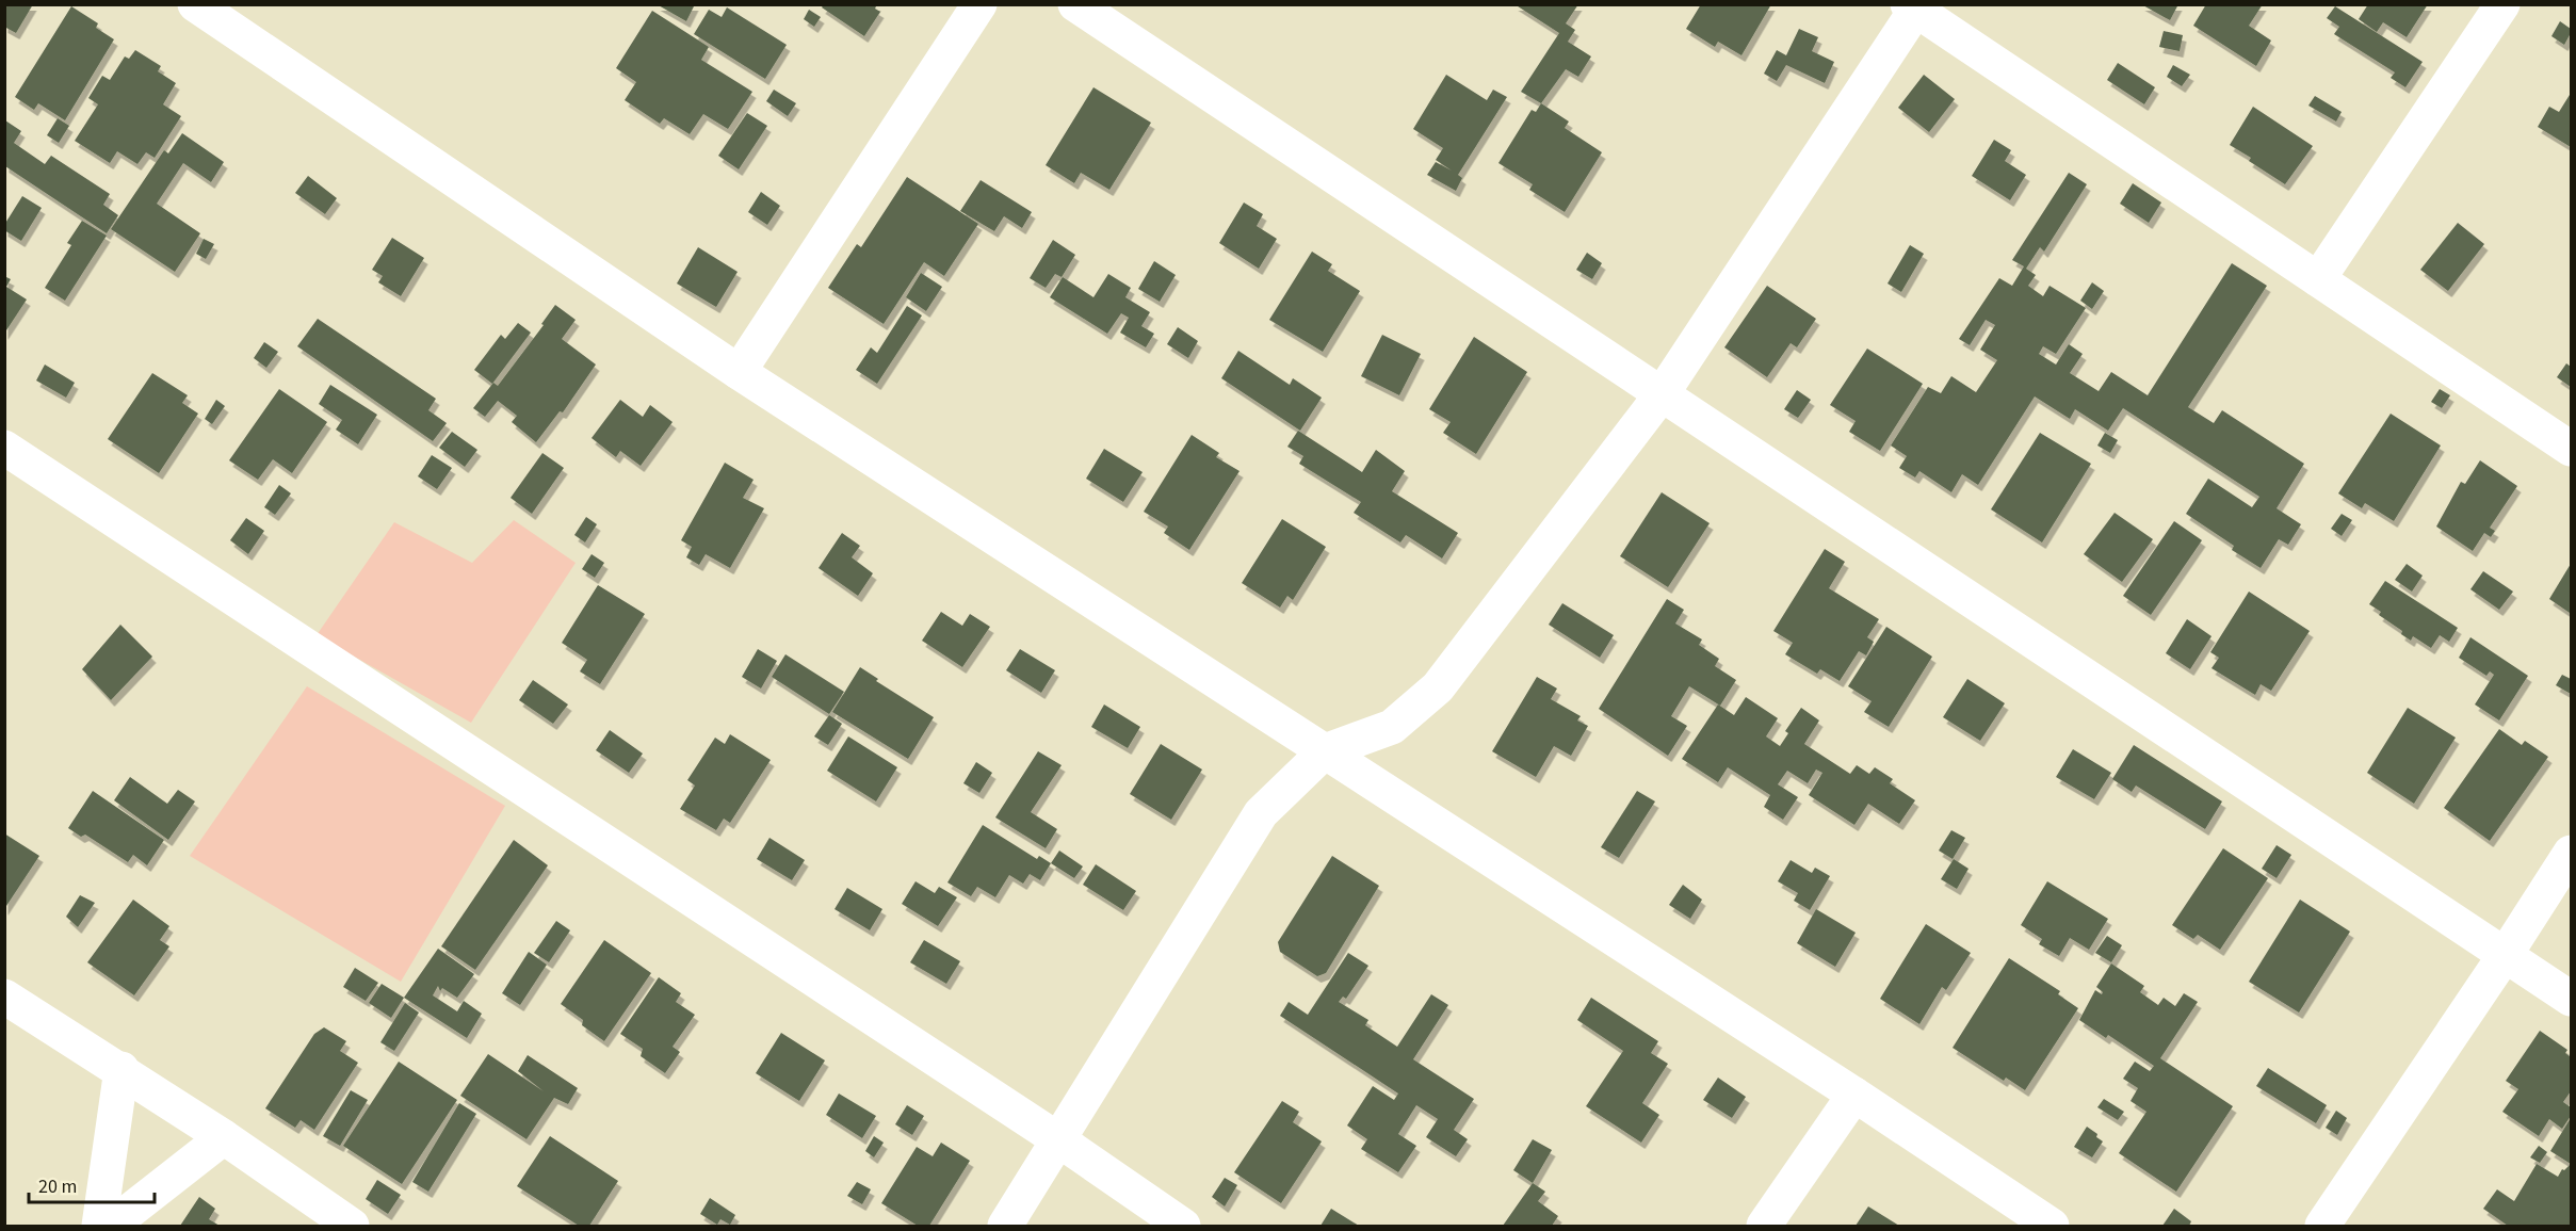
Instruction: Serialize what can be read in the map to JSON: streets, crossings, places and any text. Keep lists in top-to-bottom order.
{
  "scale_bar": "20 m"
}
